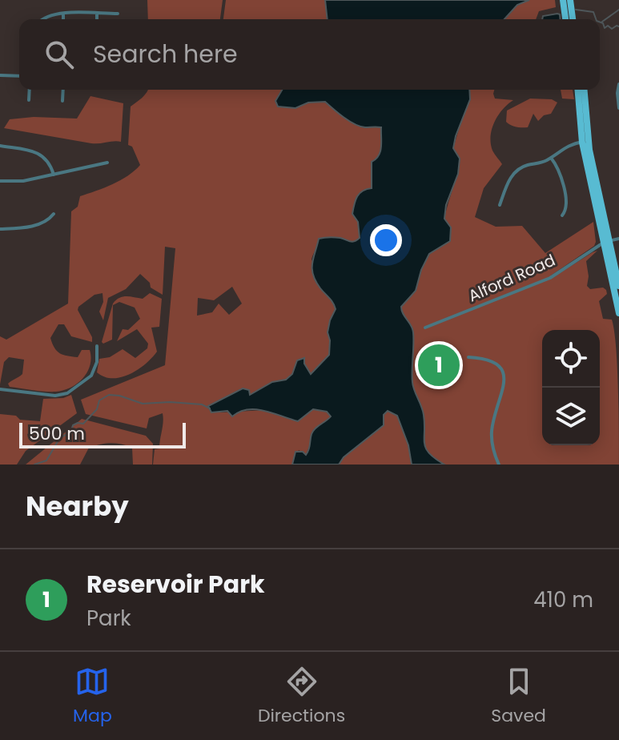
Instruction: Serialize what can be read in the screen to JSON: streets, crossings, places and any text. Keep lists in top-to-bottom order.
{
  "streets": {
    "street": ["Alford Road"]
  },
  "scale_bar": "500 m",
  "page": {
    "search": "Search here",
    "pins": "1",
    "scale": "500 m",
    "heading": "Nearby",
    "list": [
      {
        "mark": "1",
        "name": "Reservoir Park",
        "note": "Park",
        "value": "410 m"
      }
    ],
    "nav": ["Map", "Directions", "Saved"]
  }
}
